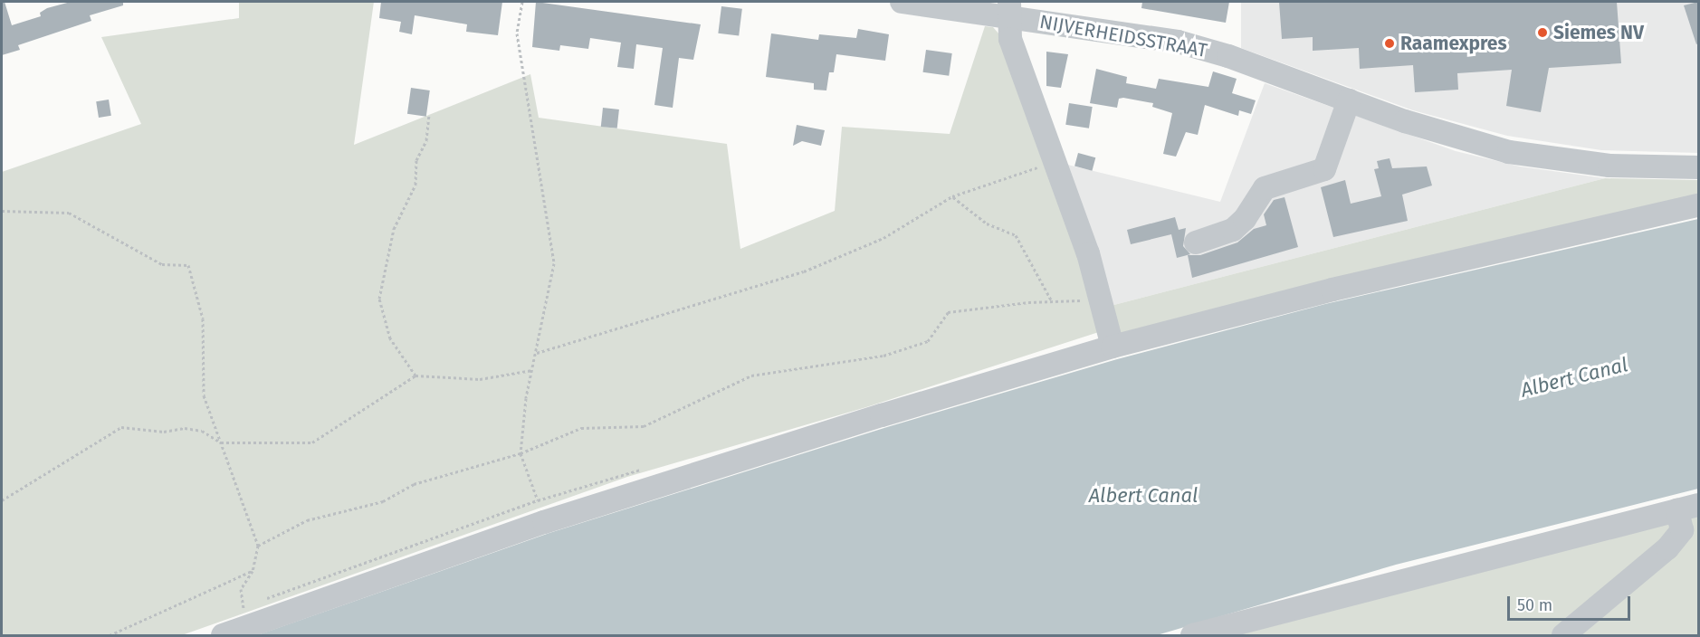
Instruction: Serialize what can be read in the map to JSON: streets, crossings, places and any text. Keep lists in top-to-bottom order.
{
  "streets": {
    "street": ["NIJVERHEIDSSTRAAT"]
  },
  "water": ["Albert Canal"],
  "places": ["Siemes NV", "Raamexpres"],
  "scale_bar": "50 m"
}
